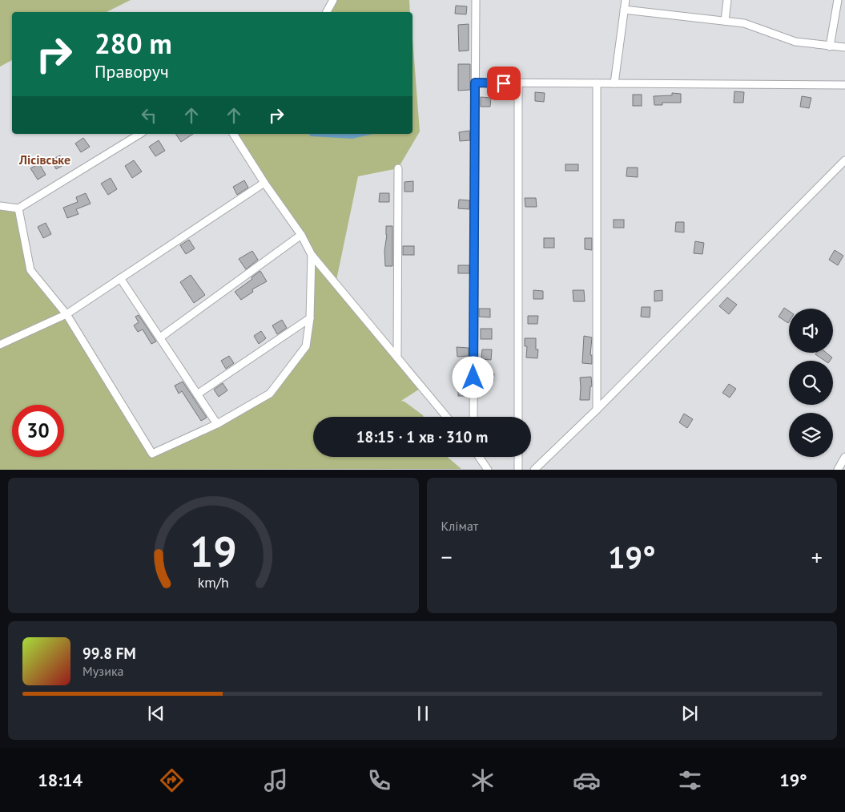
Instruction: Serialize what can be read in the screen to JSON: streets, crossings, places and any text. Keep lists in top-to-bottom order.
{
  "districts": ["Лісівське"],
  "page": {
    "turn": ["280 m", "Праворуч"],
    "limit": "30",
    "trip": "18:15 · 1 хв · 310 m",
    "tile": "Клімат",
    "heat": ["−", "19°", "+"],
    "song": ["99.8 FM", "Музика"],
    "tabs": ["18:14", "19°"],
    "gauge": ["19", "km/h"]
  }
}
